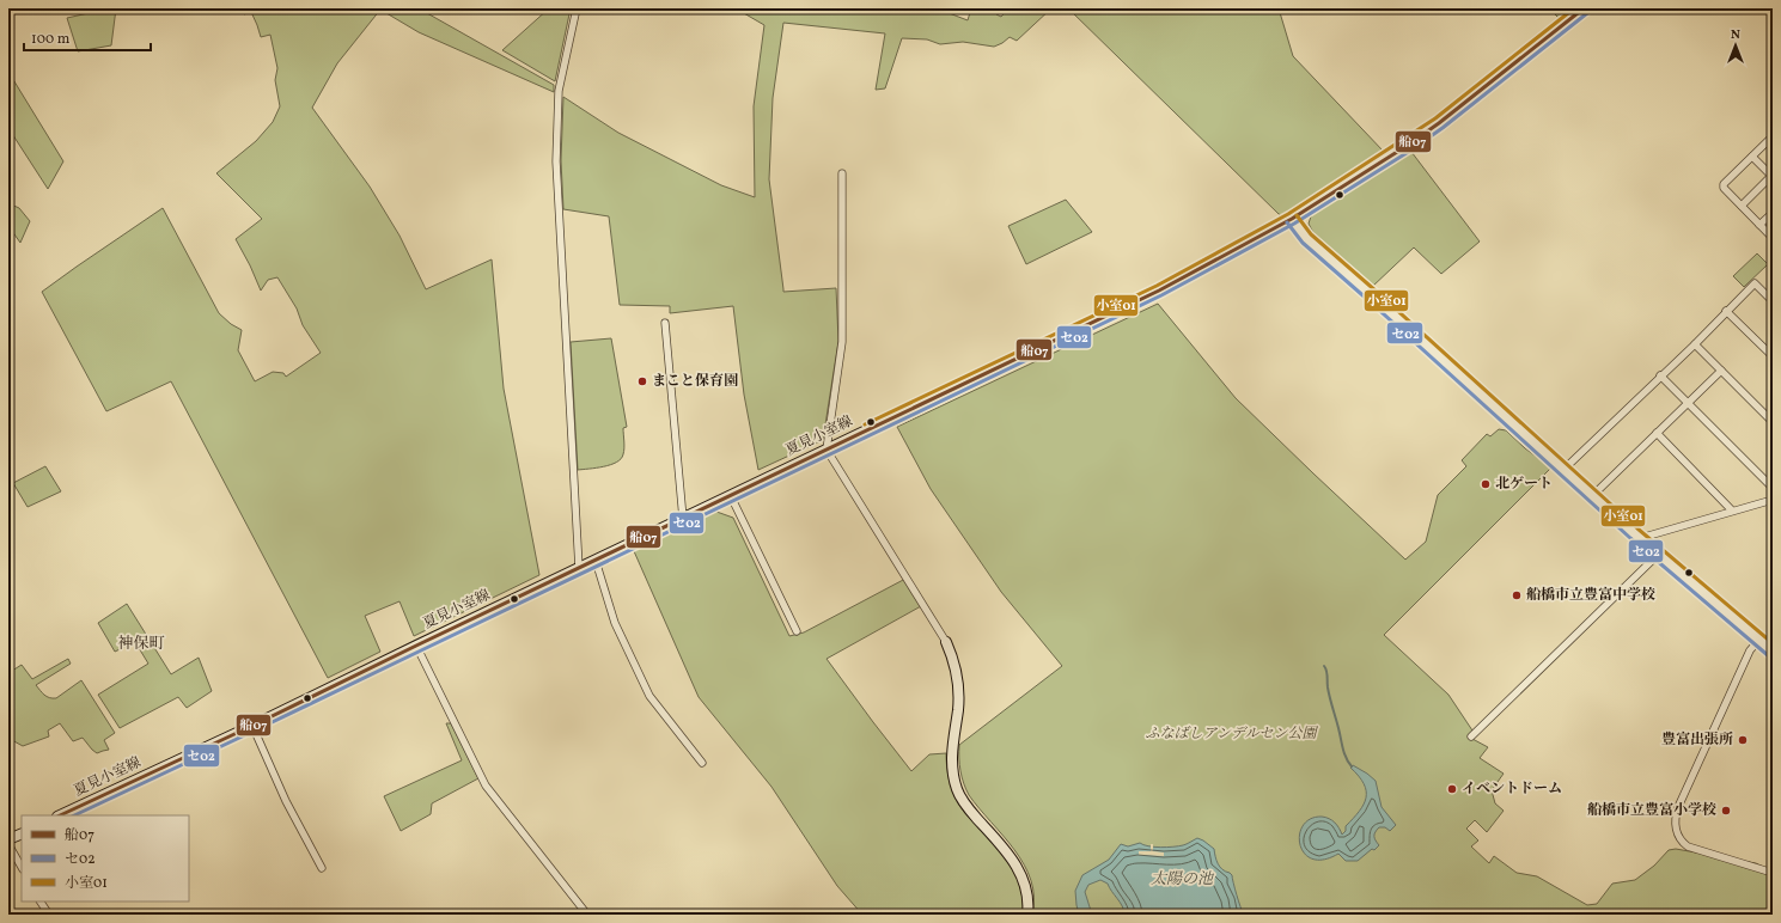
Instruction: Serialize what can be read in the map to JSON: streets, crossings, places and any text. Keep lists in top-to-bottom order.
{
  "streets": {
    "main road": ["夏見小室線"]
  },
  "districts": ["神保町"],
  "water": ["太陽の池"],
  "parks": ["ふなばしアンデルセン公園"],
  "places": [
    "まこと保育園",
    "北ゲート",
    "船橋市立豊富中学校",
    "豊富出張所",
    "イベントドーム",
    "船橋市立豊富小学校"
  ],
  "lines": ["transit line 船07", "transit line 小室01", "transit line セ02"],
  "legend": ["船07", "セ02", "小室01"],
  "scale_bar": "100 m",
  "north": "top"
}
